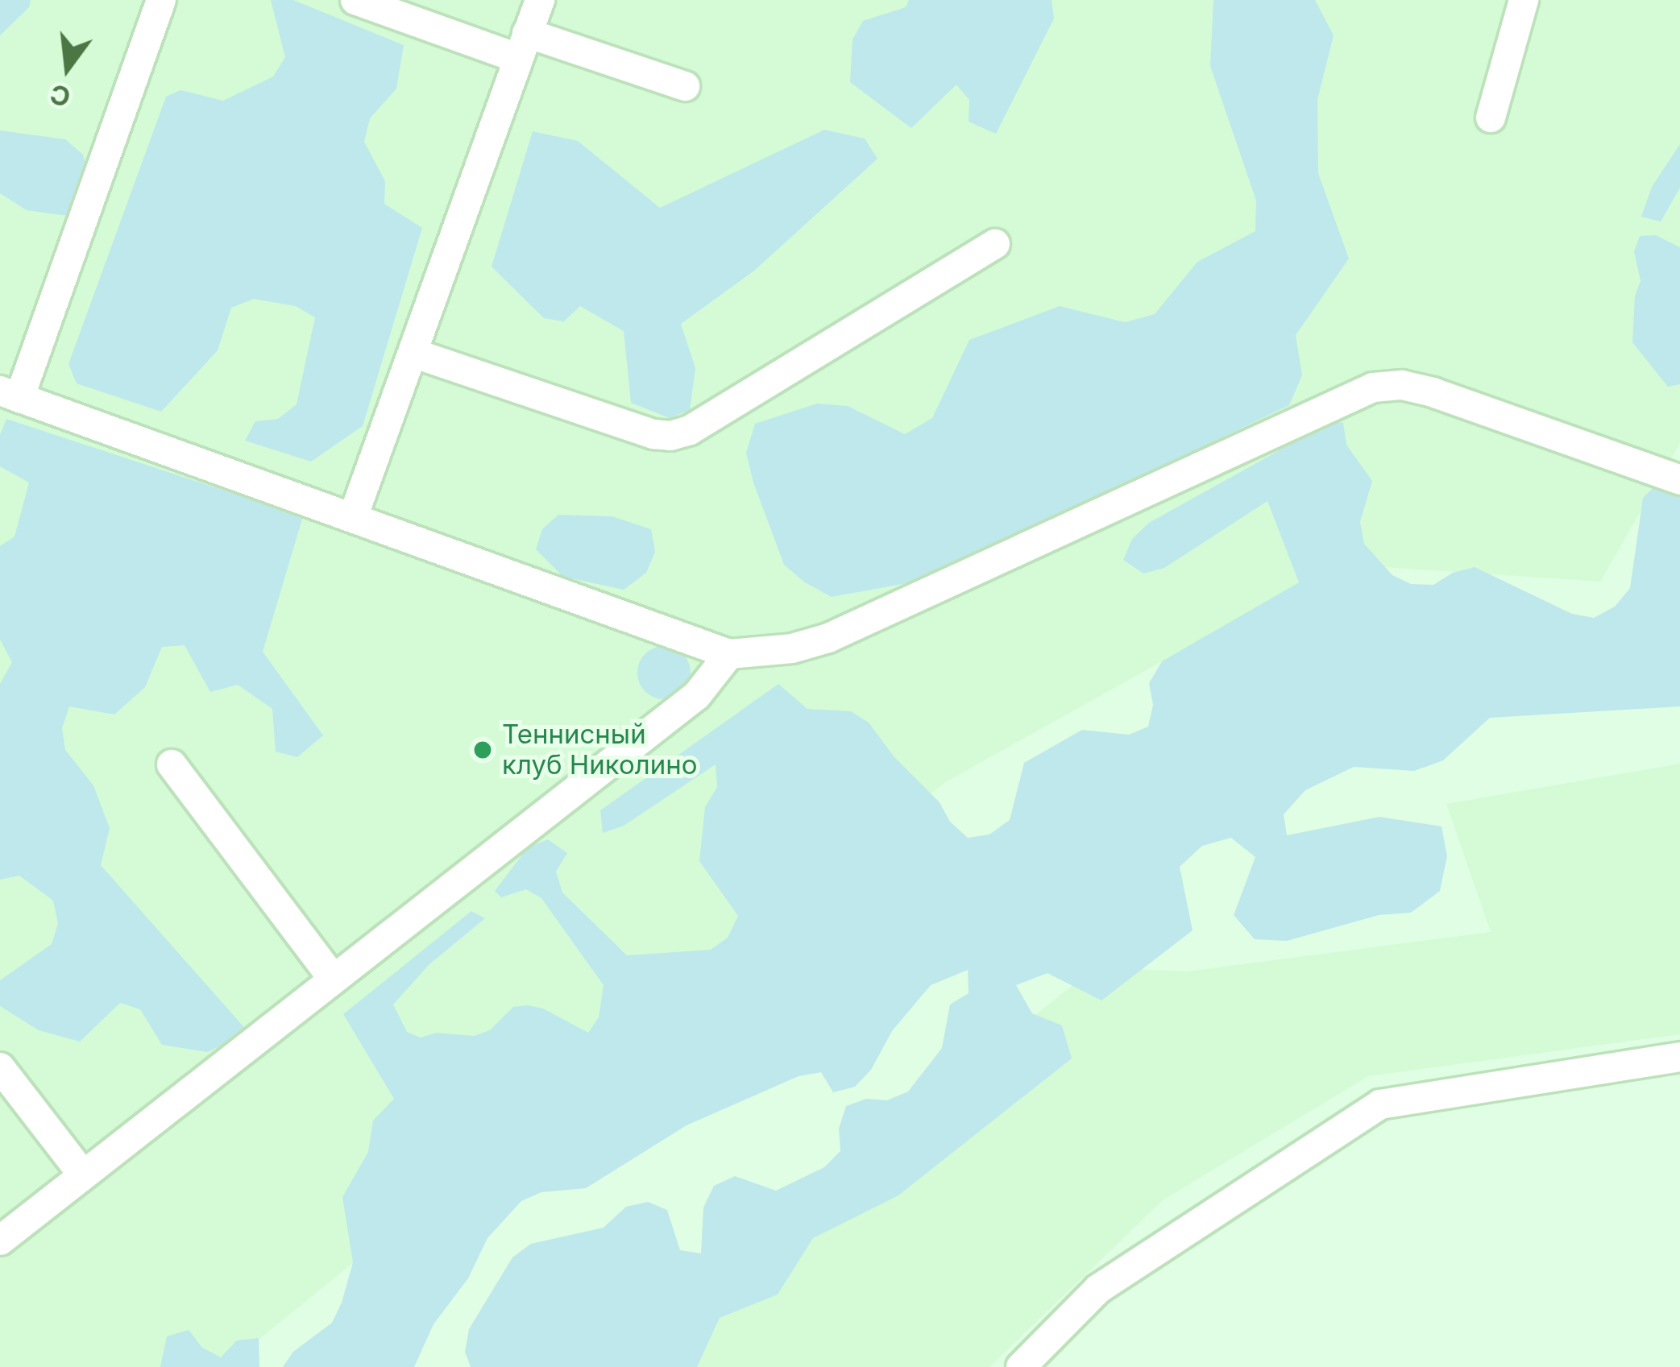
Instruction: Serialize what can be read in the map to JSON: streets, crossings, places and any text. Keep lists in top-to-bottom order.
{
  "places": ["Теннисный клуб Николино"],
  "north": "bottom"
}
